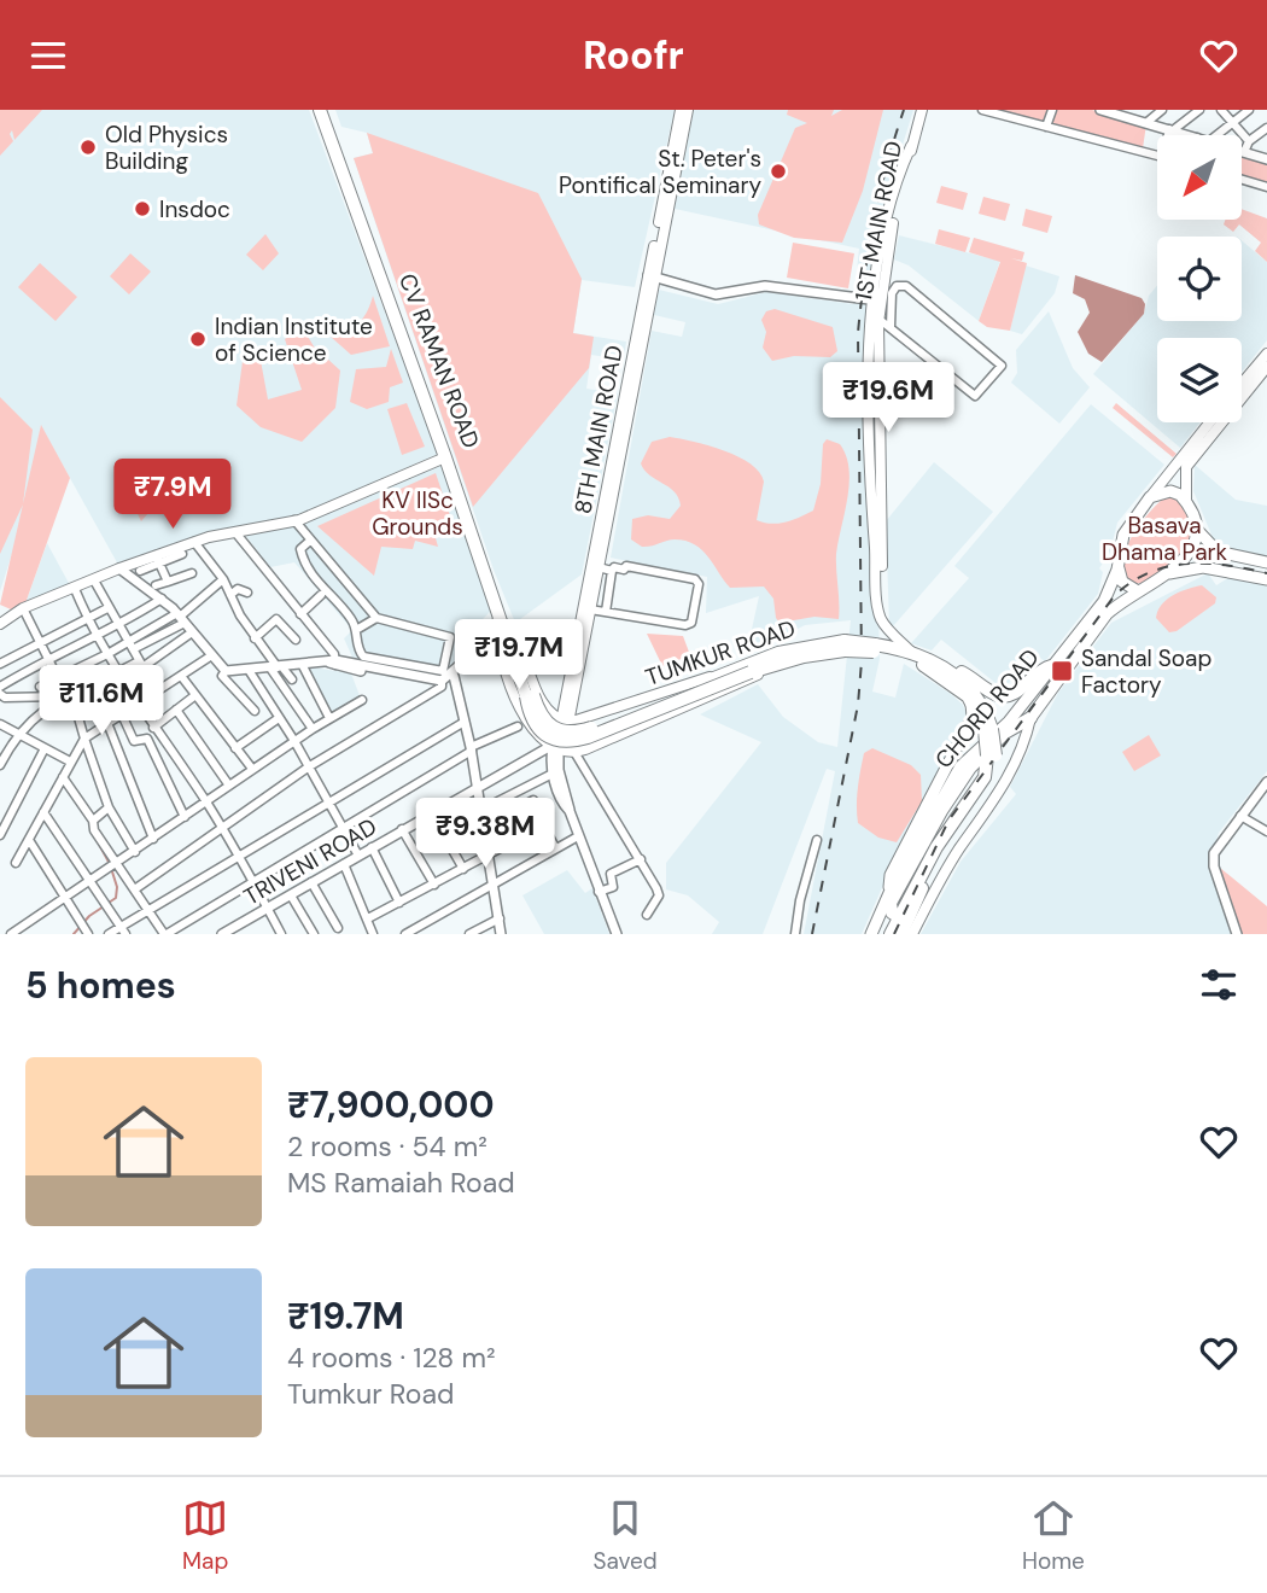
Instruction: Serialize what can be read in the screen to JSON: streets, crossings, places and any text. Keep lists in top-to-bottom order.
{
  "streets": {
    "highway": ["CV RAMAN ROAD", "TUMKUR ROAD"],
    "main road": ["1ST MAIN ROAD", "8TH MAIN ROAD", "CHORD ROAD"],
    "street": ["TRIVENI ROAD"]
  },
  "crossings": [
    ["CV RAMAN ROAD", "TUMKUR ROAD"],
    ["8TH MAIN ROAD", "TUMKUR ROAD"],
    ["8TH MAIN ROAD", "TRIVENI ROAD"]
  ],
  "parks": ["KV IISc Grounds", "Basava Dhama Park"],
  "places": {
    "other": [
      "Old Physics Building",
      "St. Peter's Pontifical Seminary",
      "Insdoc",
      "Indian Institute of Science"
    ],
    "transit": ["Sandal Soap Factory"]
  },
  "north": "bottom left",
  "page": {
    "header": "Roofr",
    "price": [
      "₹19.6M",
      "₹7.9M",
      "₹19.7M",
      "₹11.6M",
      "₹9.38M"
    ],
    "heading": "5 homes",
    "list": [
      {
        "name": "₹7,900,000",
        "note": "2 rooms · 54 m² · MS Ramaiah Road"
      },
      {
        "name": "₹19.7M",
        "note": "4 rooms · 128 m² · Tumkur Road"
      }
    ],
    "tabs": ["Map", "Saved", "Home"]
  }
}
